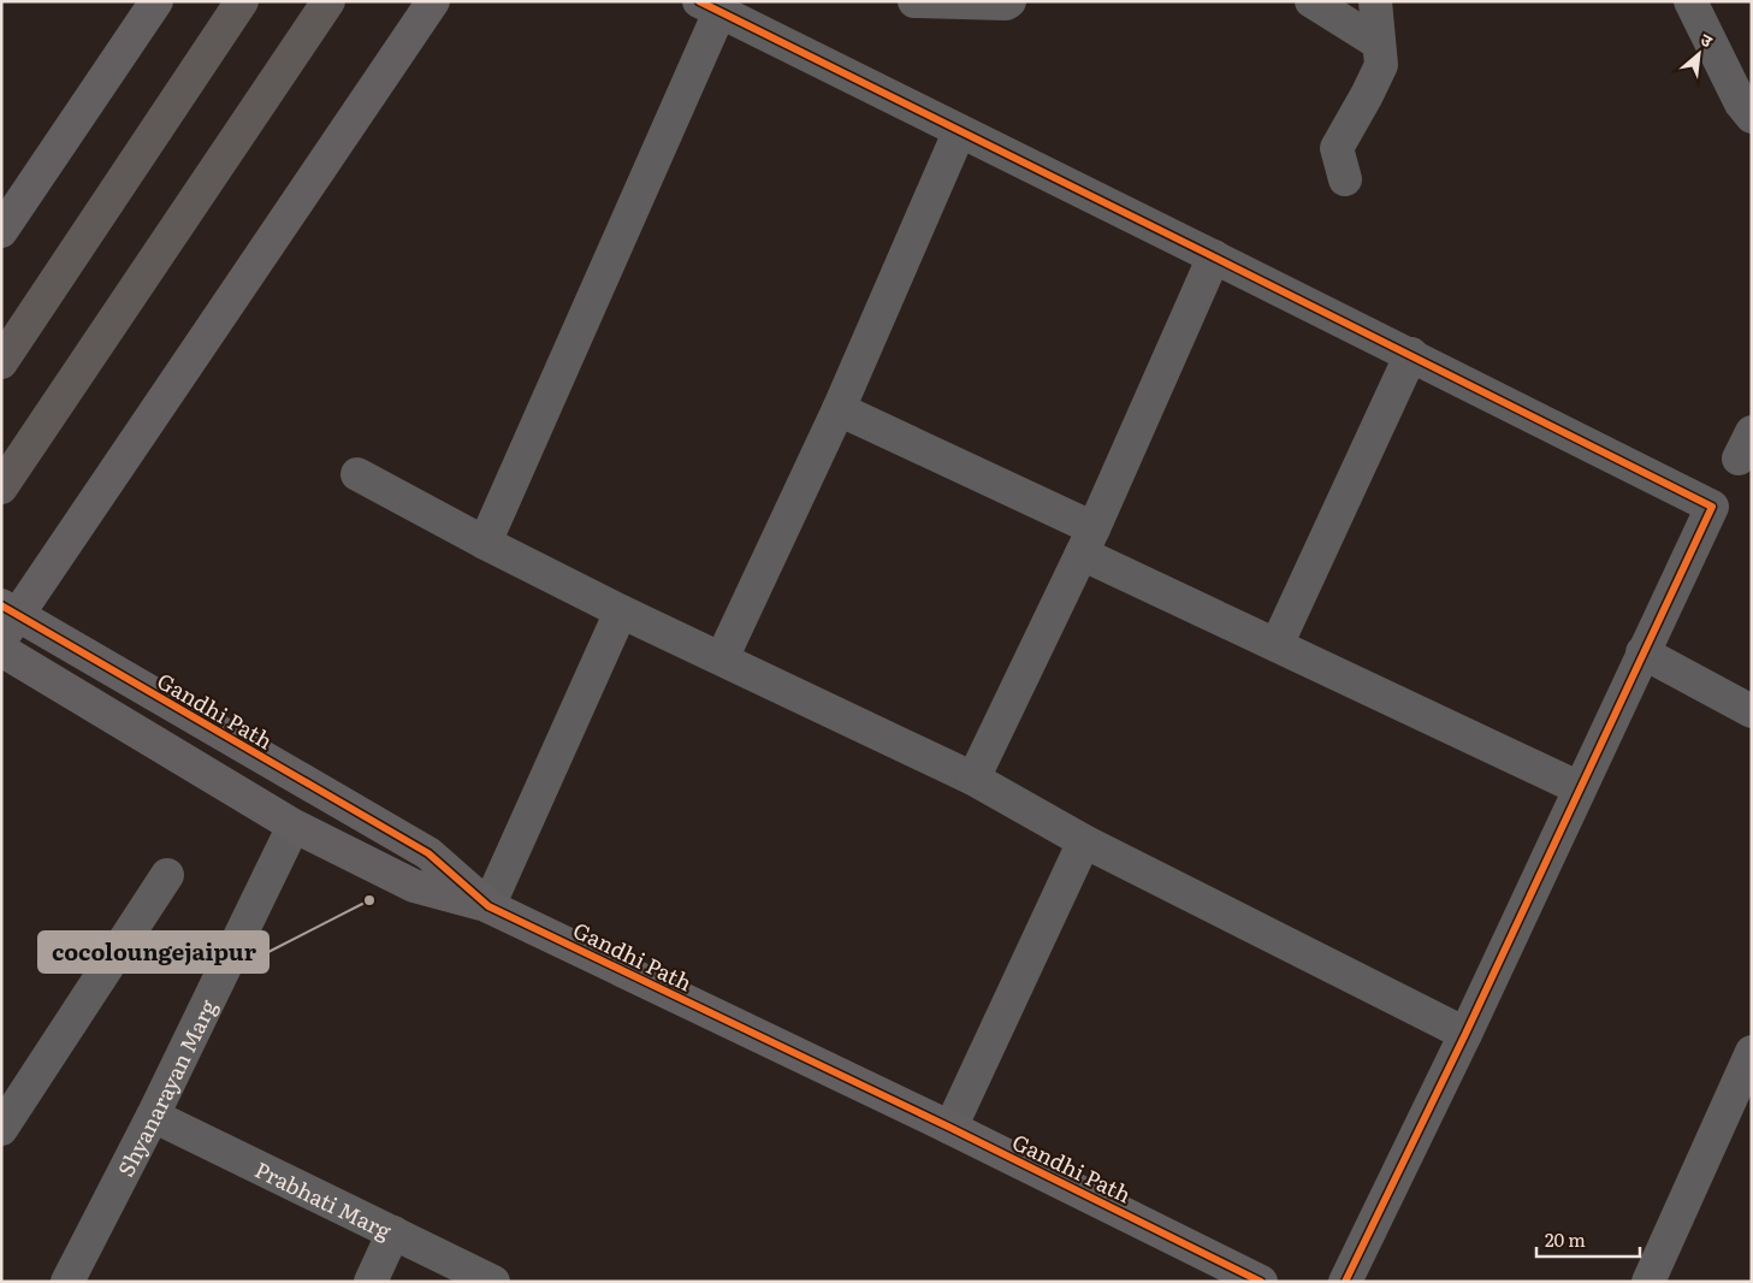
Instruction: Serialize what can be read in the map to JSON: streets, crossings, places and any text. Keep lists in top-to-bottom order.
{
  "streets": {
    "street": ["Gandhi Path", "Shyanarayan Marg", "Prabhati Marg"]
  },
  "crossings": [
    ["Shyanarayan Marg", "Prabhati Marg"]
  ],
  "places": ["cocoloungejaipur"],
  "scale_bar": "20 m",
  "north": "top right"
}
